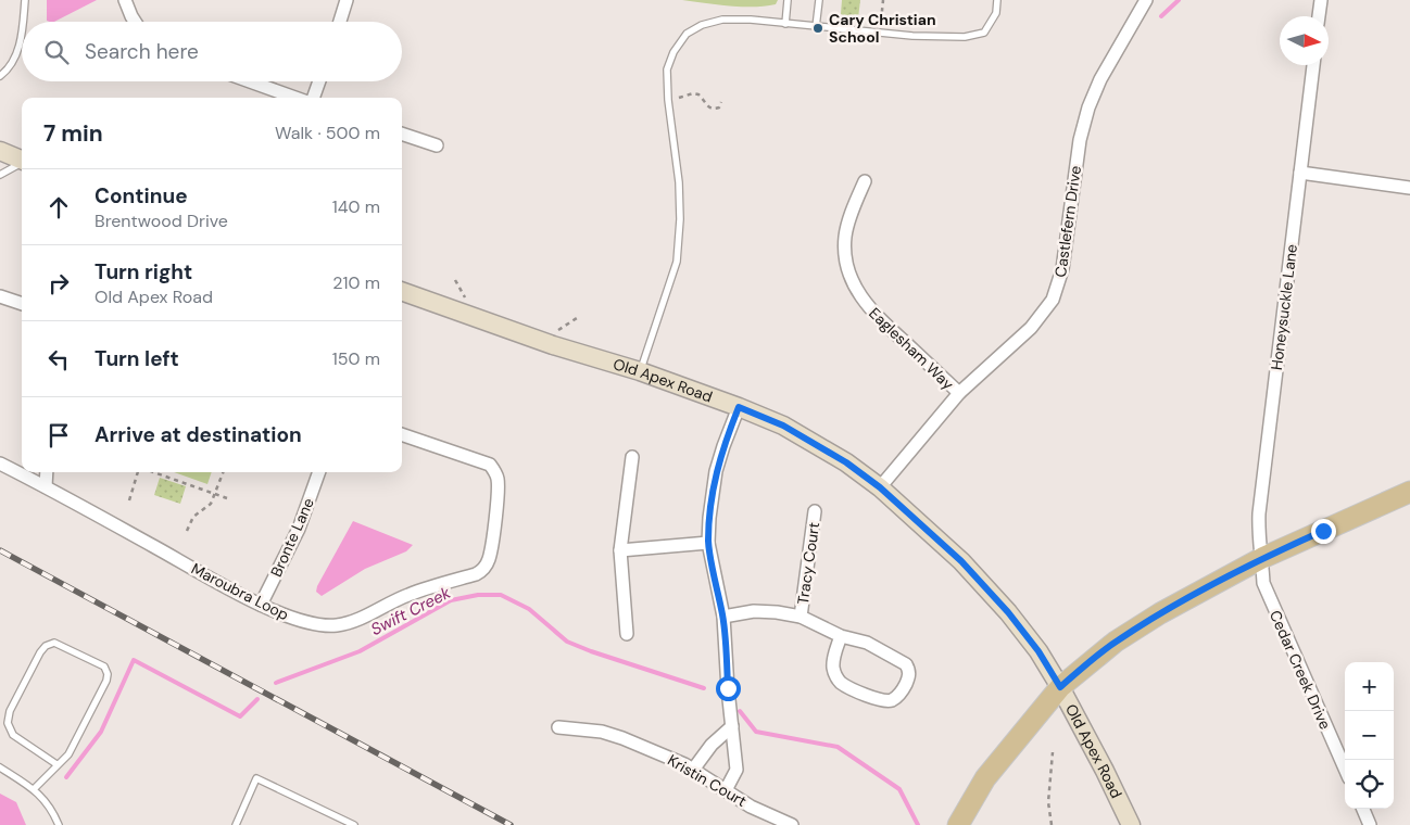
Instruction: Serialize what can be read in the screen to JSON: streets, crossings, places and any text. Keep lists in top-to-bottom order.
{
  "streets": {
    "main road": ["Old Apex Road"],
    "street": [
      "Castlefern Drive",
      "Honeysuckle Lane",
      "Eaglesham Way",
      "Bronte Lane",
      "Tracy Court",
      "Maroubra Loop",
      "Cedar Creek Drive",
      "Kristin Court"
    ]
  },
  "crossings": [
    ["Castlefern Drive", "Eaglesham Way"],
    ["Castlefern Drive", "Old Apex Road"],
    ["Honeysuckle Lane", "Cedar Creek Drive"],
    ["Bronte Lane", "Maroubra Loop"]
  ],
  "water": ["Swift Creek"],
  "places": ["Cary Christian School"],
  "north": "right",
  "page": {
    "search": "Search here",
    "heading": ["7 min", "Walk · 500 m"],
    "list": [
      ["Continue", "Brentwood Drive", "140 m"],
      ["Turn right", "Old Apex Road", "210 m"],
      ["Turn left", "150 m"],
      "Arrive at destination"
    ],
    "map_buttons": ["+", "−"]
  }
}
